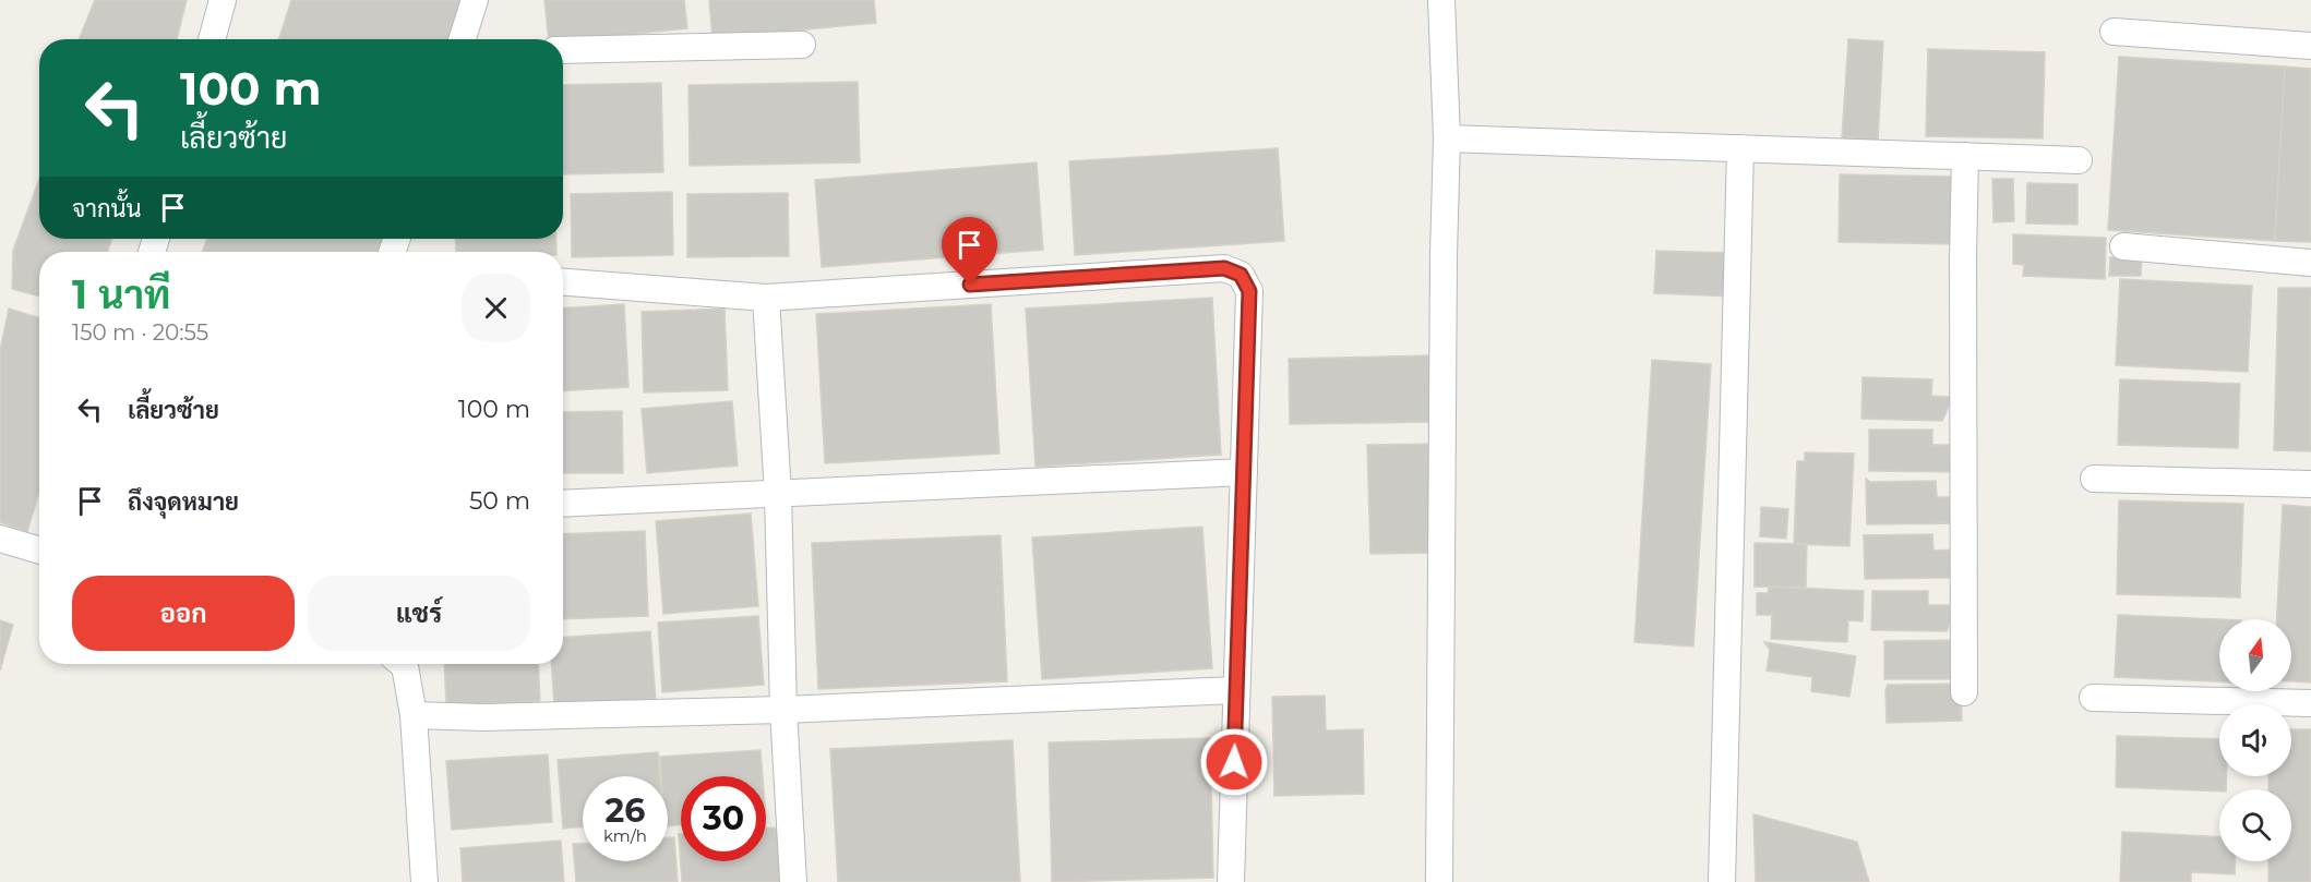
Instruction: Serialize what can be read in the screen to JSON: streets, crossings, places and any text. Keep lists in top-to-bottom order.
{
  "north": "top",
  "page": {
    "turn": ["100 m", "เลี้ยวซ้าย"],
    "then": "จากนั้น",
    "heading": ["1 นาที", "150 m · 20:55"],
    "list": [
      {
        "name": "เลี้ยวซ้าย",
        "value": "100 m"
      },
      {
        "name": "ถึงจุดหมาย",
        "value": "50 m"
      }
    ],
    "buttons": ["ออก", "แชร์"],
    "speed": "26 km/h",
    "limit": "30"
  }
}
